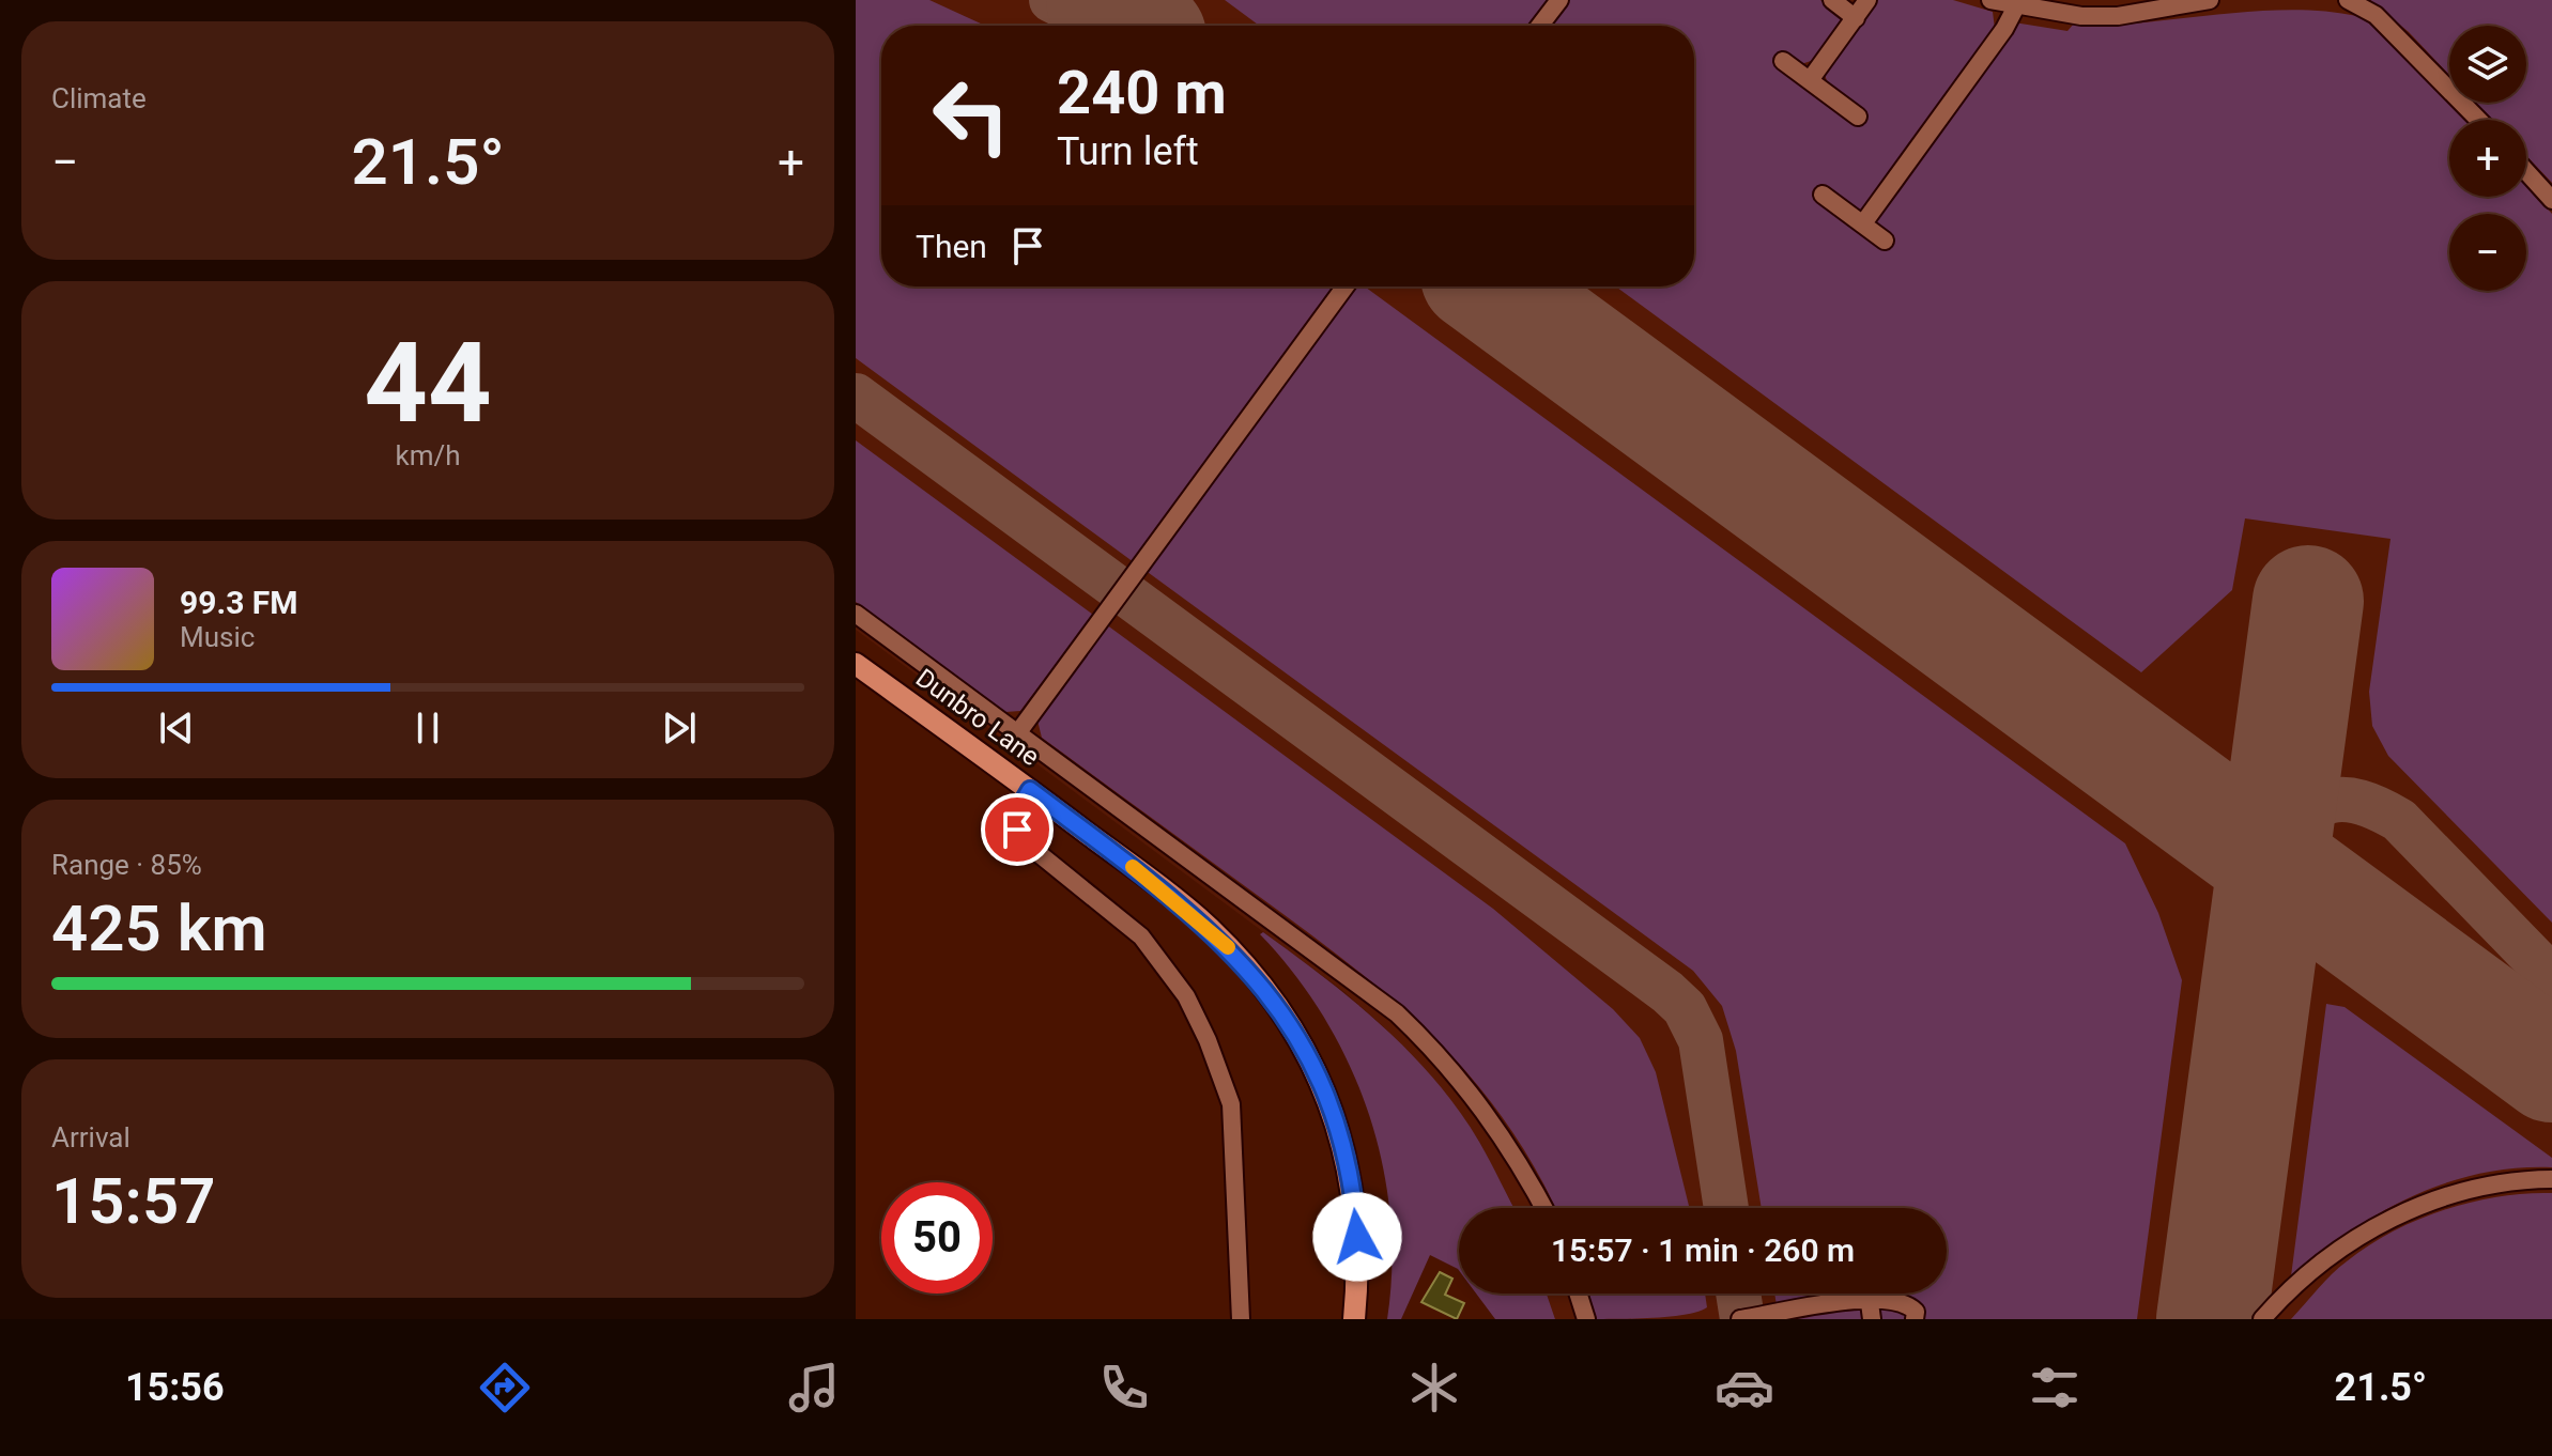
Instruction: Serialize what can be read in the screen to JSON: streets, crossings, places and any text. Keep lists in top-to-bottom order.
{
  "streets": {
    "main road": ["Dunbro Lane"]
  },
  "page": {
    "tile": [
      "Climate",
      ["44", "km/h"],
      ["Range · 85%", "425 km"],
      ["Arrival", "15:57"]
    ],
    "map_buttons": ["+", "−"],
    "turn": ["240 m", "Turn left"],
    "heat": ["−", "21.5°", "+"],
    "then": "Then",
    "song": ["99.3 FM", "Music"],
    "limit": "50",
    "trip": "15:57 · 1 min · 260 m",
    "tabs": ["15:56", "21.5°"]
  }
}
